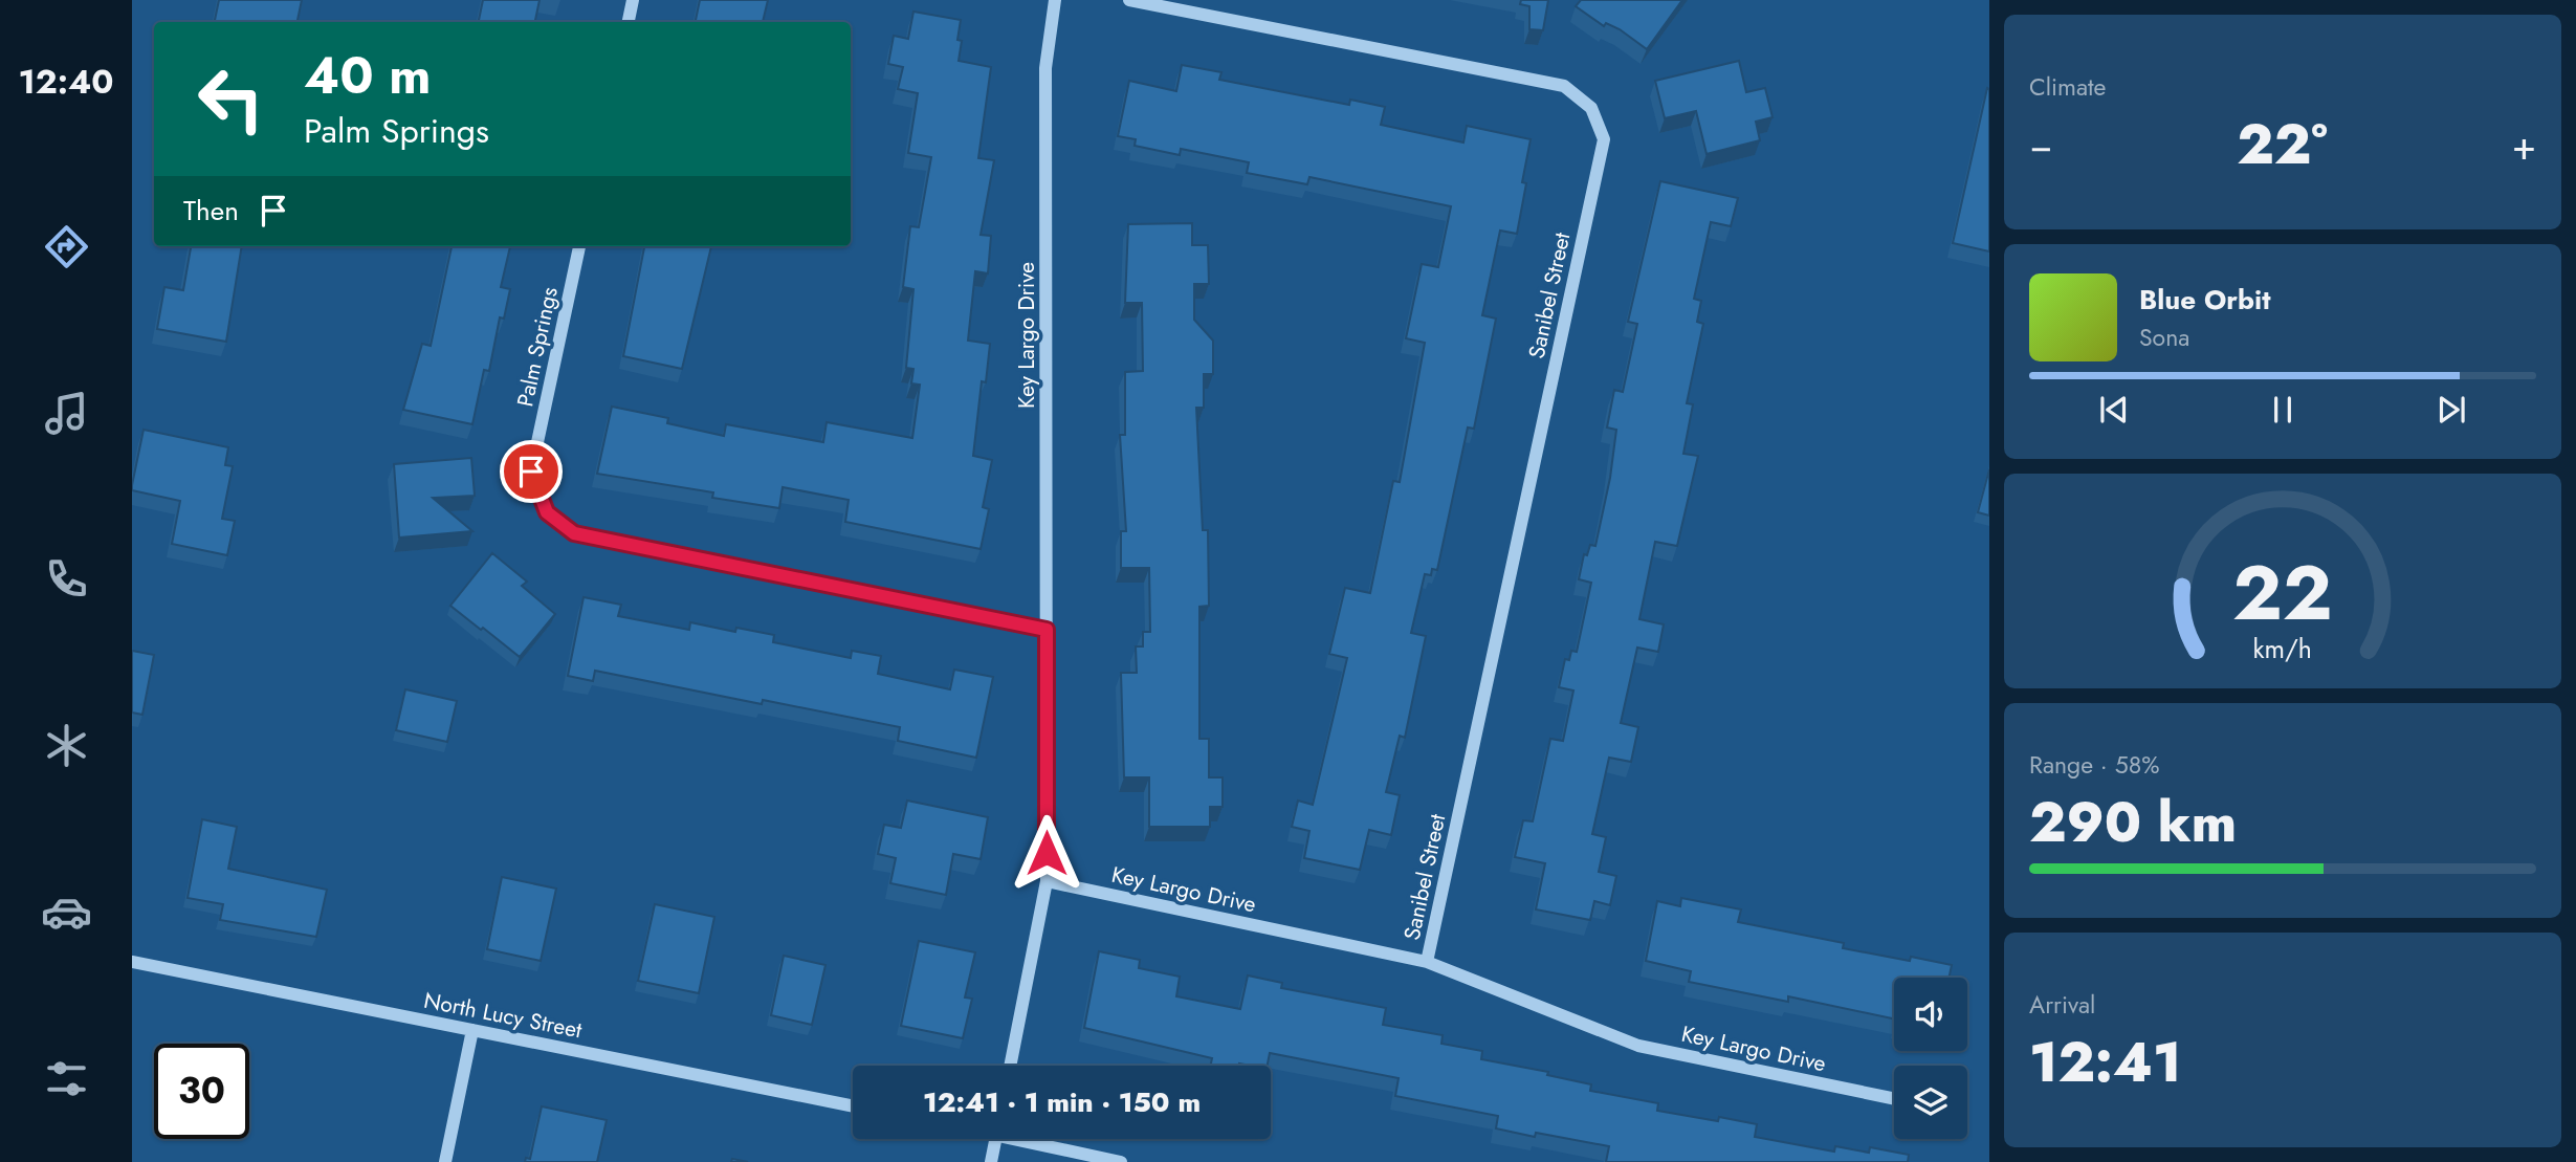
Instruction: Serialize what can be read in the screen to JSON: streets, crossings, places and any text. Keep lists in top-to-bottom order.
{
  "streets": {
    "street": [
      "Sanibel Street",
      "Key Largo Drive",
      "Palm Springs",
      "North Lucy Street"
    ]
  },
  "crossings": [
    ["Sanibel Street", "Key Largo Drive"],
    ["Key Largo Drive", "Palm Springs"]
  ],
  "page": {
    "tabs": "12:40",
    "tile": [
      "Climate",
      ["Range · 58%", "290 km"],
      ["Arrival", "12:41"]
    ],
    "turn": ["40 m", "Palm Springs"],
    "heat": ["−", "22°", "+"],
    "then": "Then",
    "song": ["Blue Orbit", "Sona"],
    "limit": "30",
    "trip": "12:41 · 1 min · 150 m",
    "gauge": ["22", "km/h"]
  }
}
